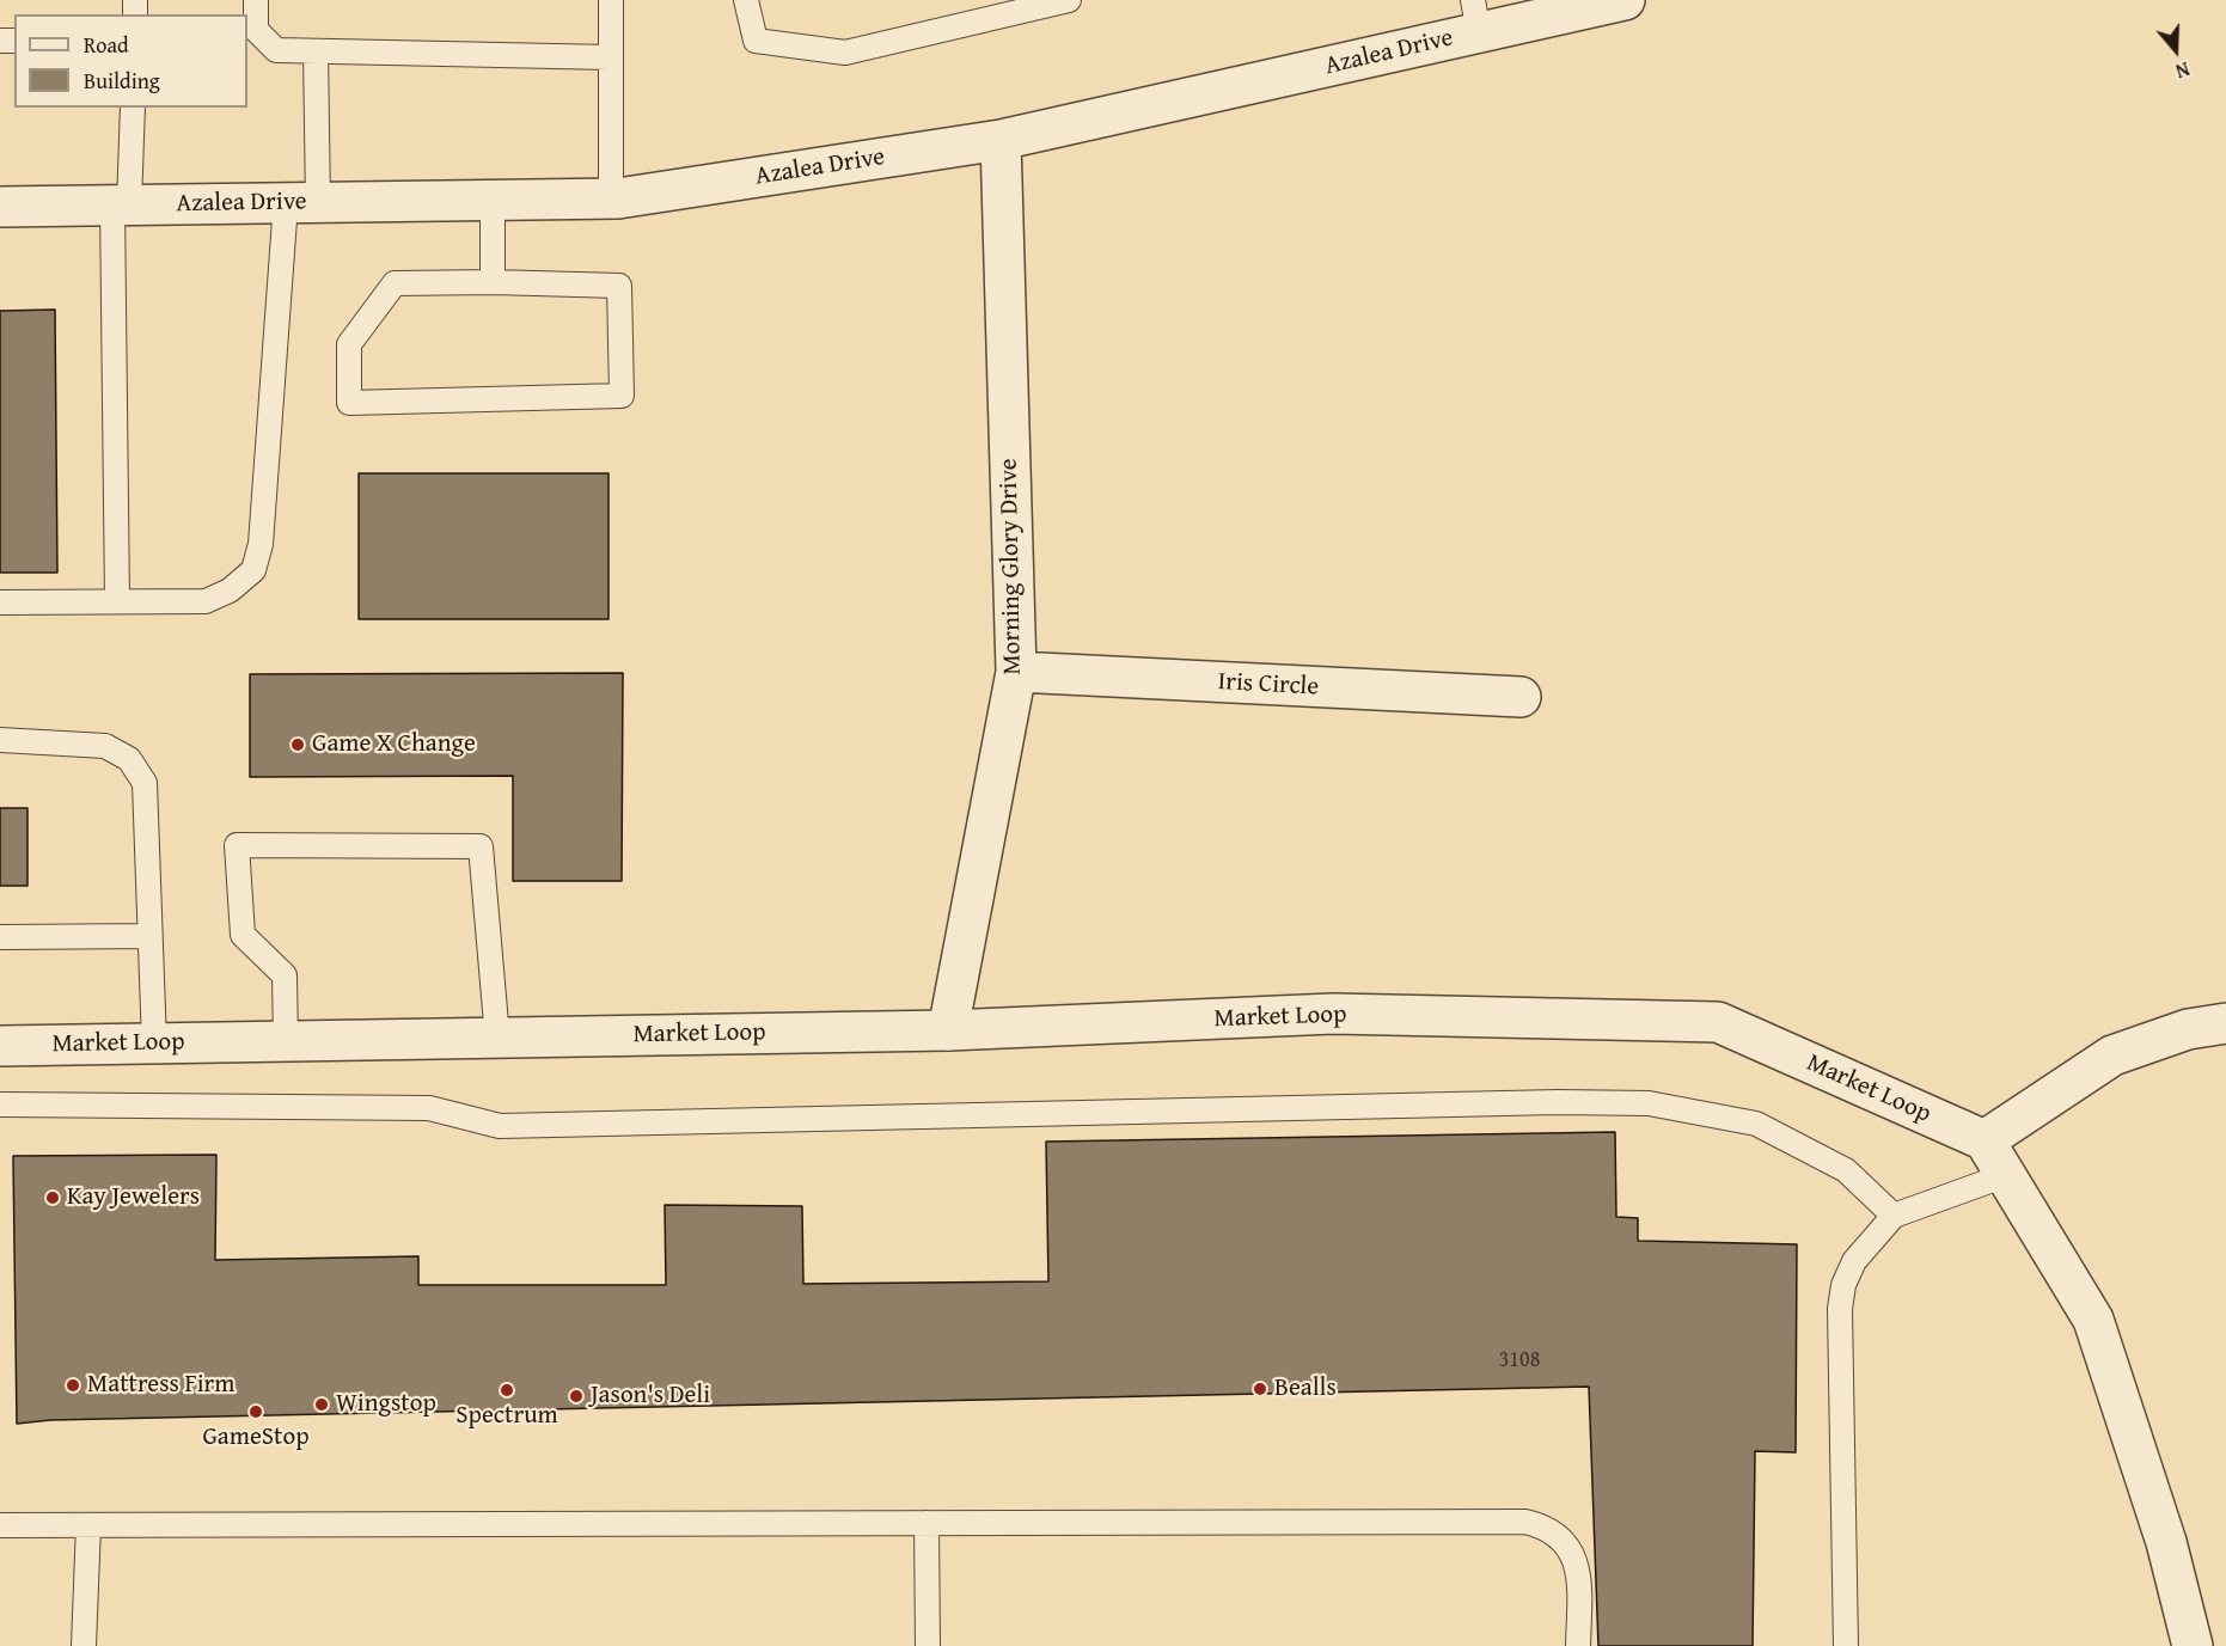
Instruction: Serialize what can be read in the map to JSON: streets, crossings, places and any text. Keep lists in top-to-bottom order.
{
  "streets": {
    "street": [
      "Azalea Drive",
      "Morning Glory Drive",
      "Iris Circle",
      "Market Loop"
    ]
  },
  "crossings": [
    ["Azalea Drive", "Morning Glory Drive"],
    ["Morning Glory Drive", "Iris Circle"],
    ["Morning Glory Drive", "Market Loop"]
  ],
  "places": [
    "Game X Change",
    "Kay Jewelers",
    "Mattress Firm",
    "Bealls",
    "Spectrum",
    "Jason's Deli",
    "Wingstop",
    "GameStop"
  ],
  "house_numbers": ["3108"],
  "legend": ["Road", "Building"],
  "north": "bottom"
}
